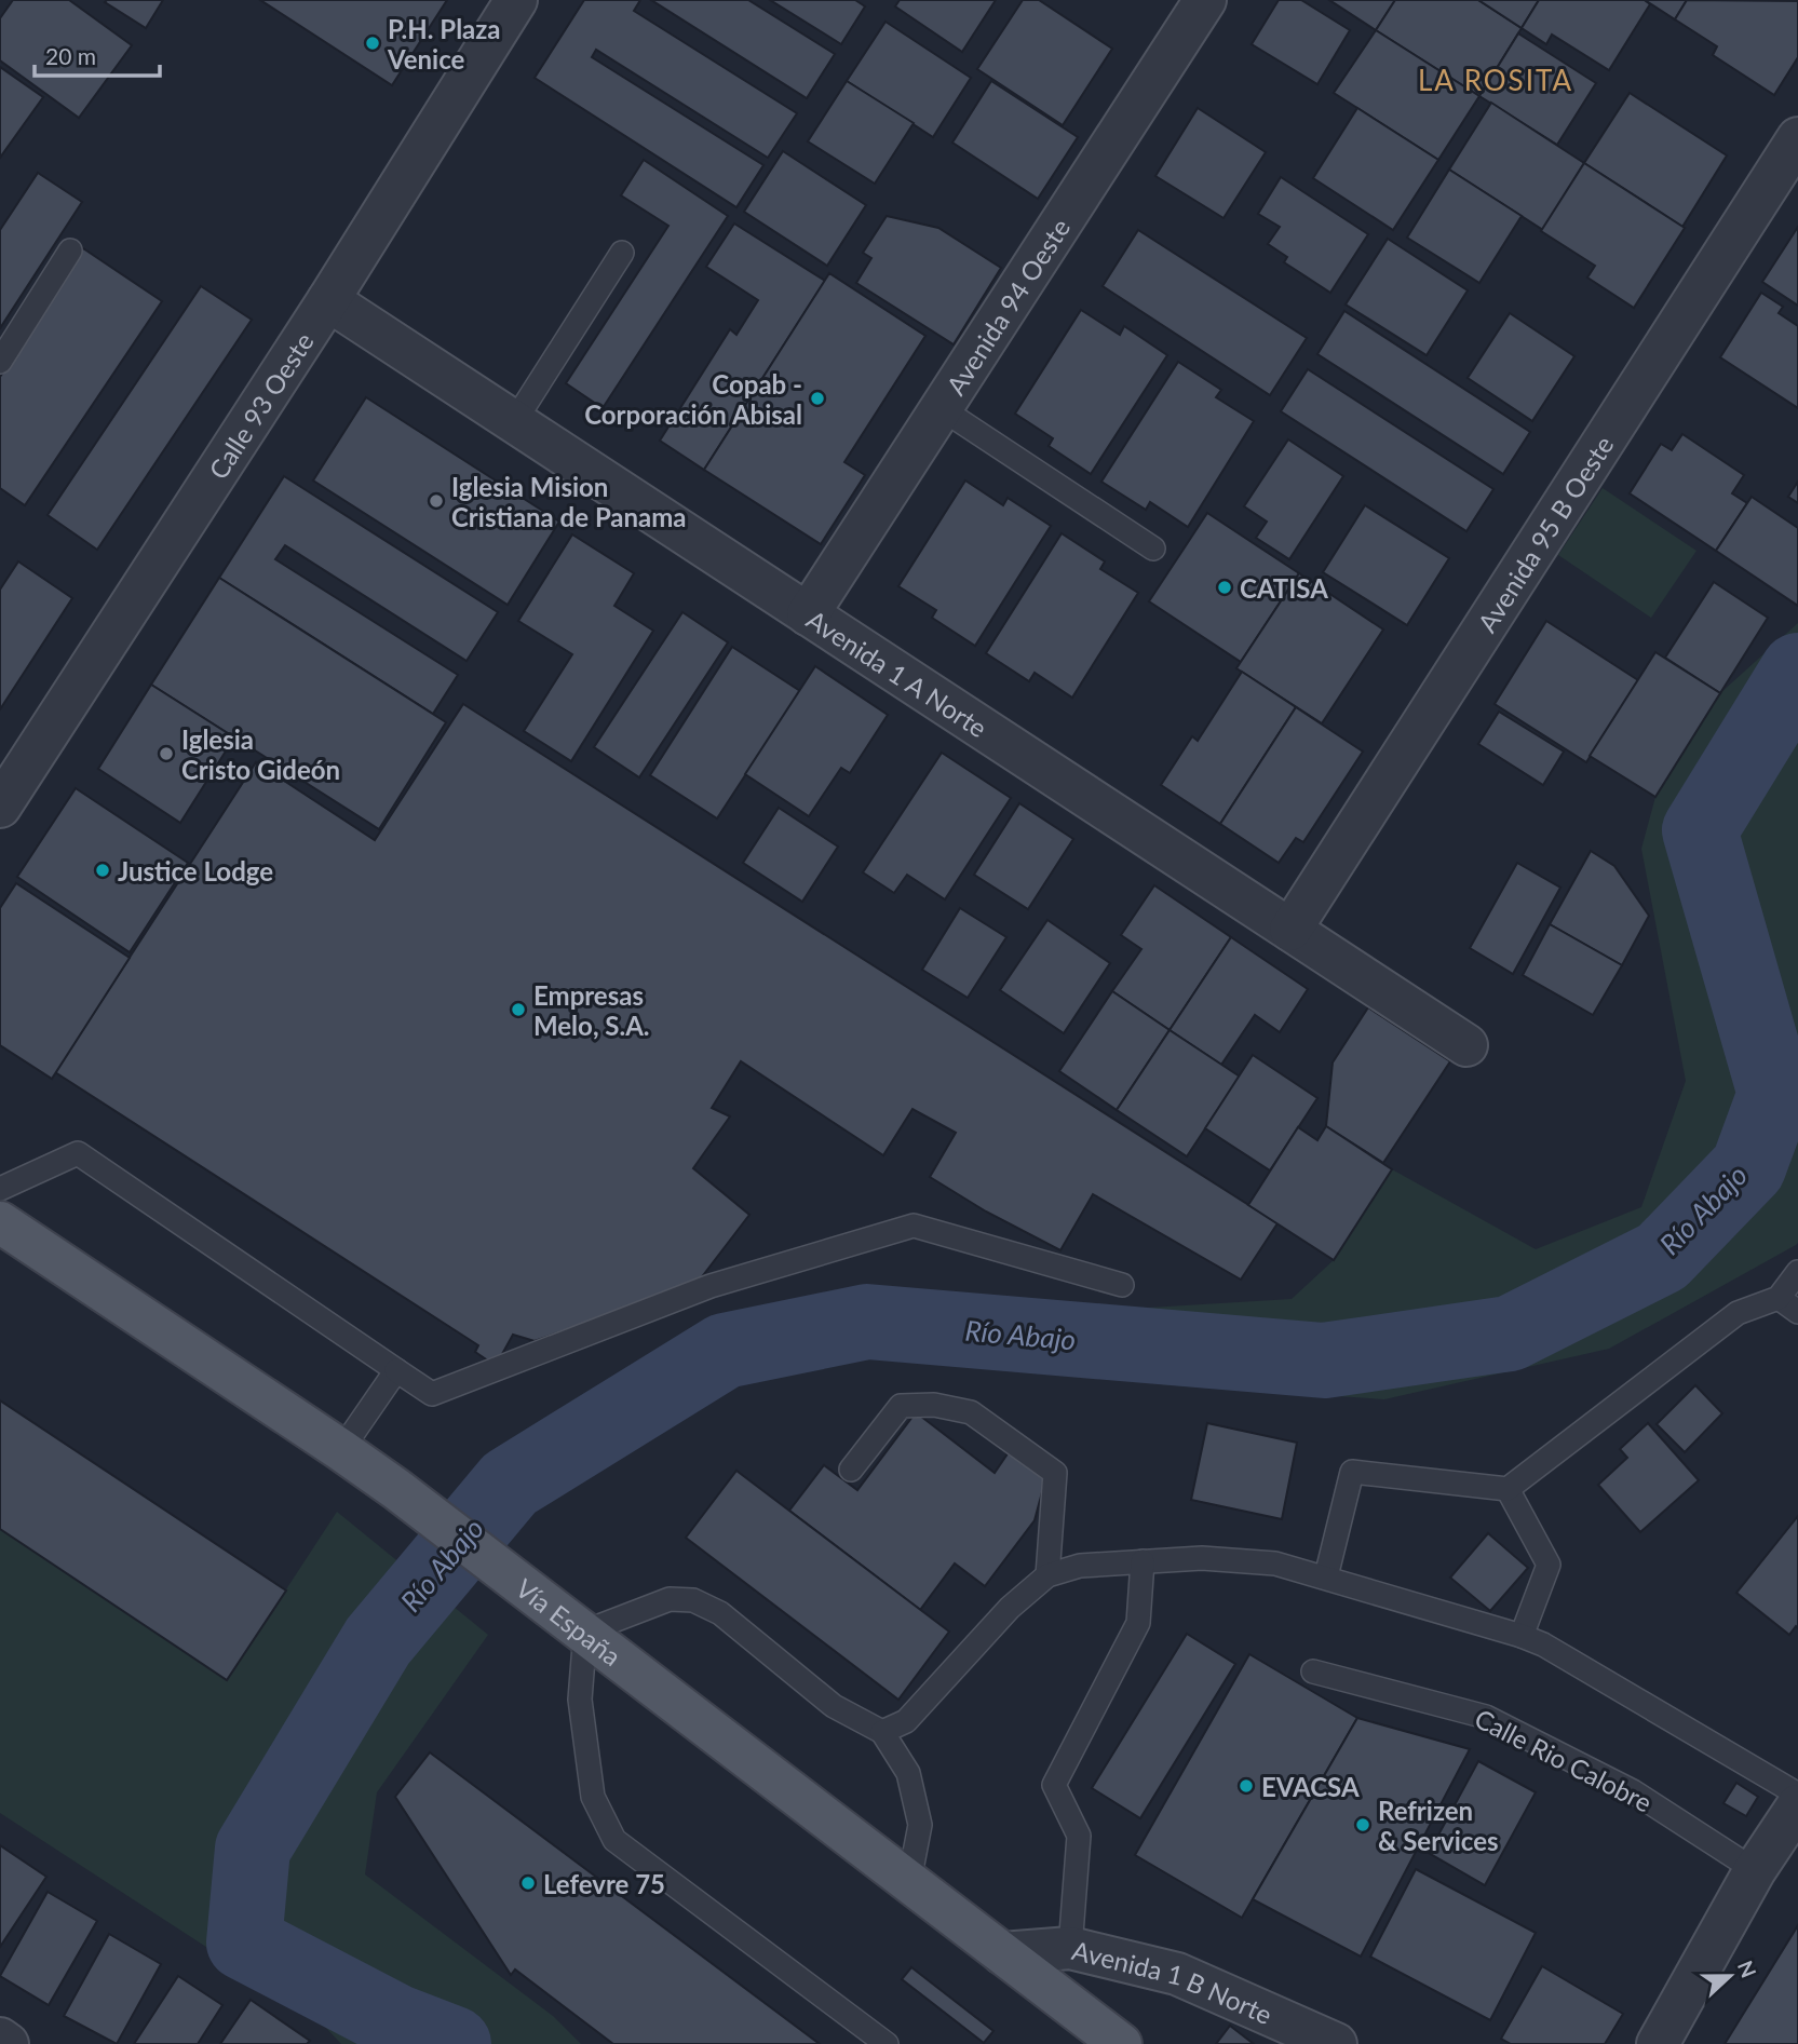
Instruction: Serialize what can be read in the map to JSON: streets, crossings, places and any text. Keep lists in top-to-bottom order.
{
  "streets": {
    "main road": ["Vía España"],
    "street": [
      "Avenida 94 Oeste",
      "Calle 93 Oeste",
      "Avenida 95 B Oeste",
      "Avenida 1 A Norte",
      "Avenida 1 B Norte"
    ],
    "lane": ["Calle Rio Calobre"]
  },
  "crossings": [
    ["Avenida 94 Oeste", "Avenida 1 A Norte"],
    ["Calle 93 Oeste", "Avenida 1 A Norte"],
    ["Avenida 95 B Oeste", "Avenida 1 A Norte"],
    ["Vía España", "Avenida 1 B Norte"]
  ],
  "districts": ["LA ROSITA"],
  "water": ["Río Abajo"],
  "places": [
    "P.H. Plaza Venice",
    "Copab - Corporación Abisal",
    "Iglesia Mision Cristiana de Panama",
    "CATISA",
    "Iglesia Cristo Gideón",
    "Justice Lodge",
    "Empresas Melo, S.A.",
    "EVACSA",
    "Refrizen & Services",
    "Lefevre 75"
  ],
  "scale_bar": "20 m",
  "north": "right"
}
